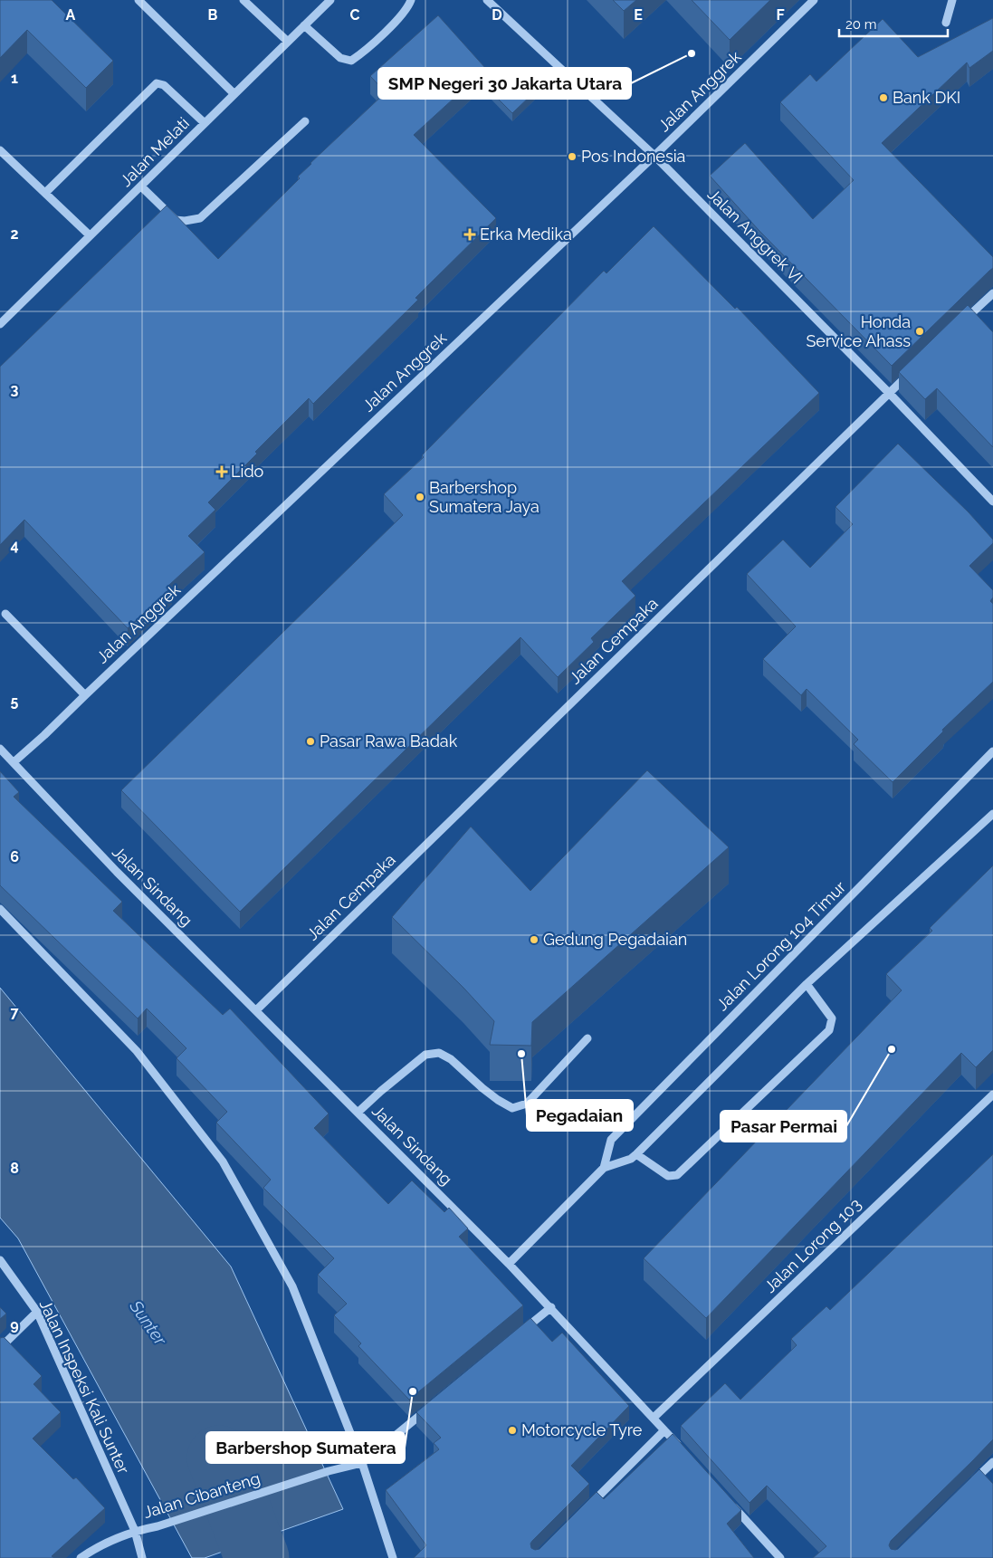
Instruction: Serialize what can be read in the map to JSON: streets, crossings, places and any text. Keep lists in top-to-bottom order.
{
  "streets": {
    "street": [
      "Jalan Anggrek",
      "Jalan Melati",
      "Jalan Anggrek VI",
      "Jalan Cempaka",
      "Jalan Sindang",
      "Jalan Lorong 104 Timur",
      "Jalan Lorong 103",
      "Jalan Inspeksi Kali Sunter",
      "Jalan Cibanteng"
    ]
  },
  "crossings": [
    ["Jalan Anggrek", "Jalan Anggrek VI"],
    ["Jalan Anggrek", "Jalan Sindang"],
    ["Jalan Anggrek VI", "Jalan Cempaka"],
    ["Jalan Cempaka", "Jalan Sindang"],
    ["Jalan Sindang", "Jalan Lorong 103"],
    ["Jalan Inspeksi Kali Sunter", "Jalan Cibanteng"]
  ],
  "water": ["Sunter"],
  "places": {
    "other": [
      "SMP Negeri 30 Jakarta Utara",
      "Bank DKI",
      "Pos Indonesia",
      "Honda Service Ahass",
      "Barbershop Sumatera Jaya",
      "Pasar Rawa Badak",
      "Gedung Pegadaian",
      "Pasar Permai",
      "Pegadaian",
      "Barbershop Sumatera",
      "Motorcycle Tyre"
    ],
    "health": ["Erka Medika", "Lido"]
  },
  "scale_bar": "20 m",
  "grid": {
    "columns": [
      "A",
      "B",
      "C",
      "D",
      "E",
      "F"
    ],
    "rows": [
      "1",
      "2",
      "3",
      "4",
      "5",
      "6",
      "7",
      "8",
      "9"
    ]
  }
}
